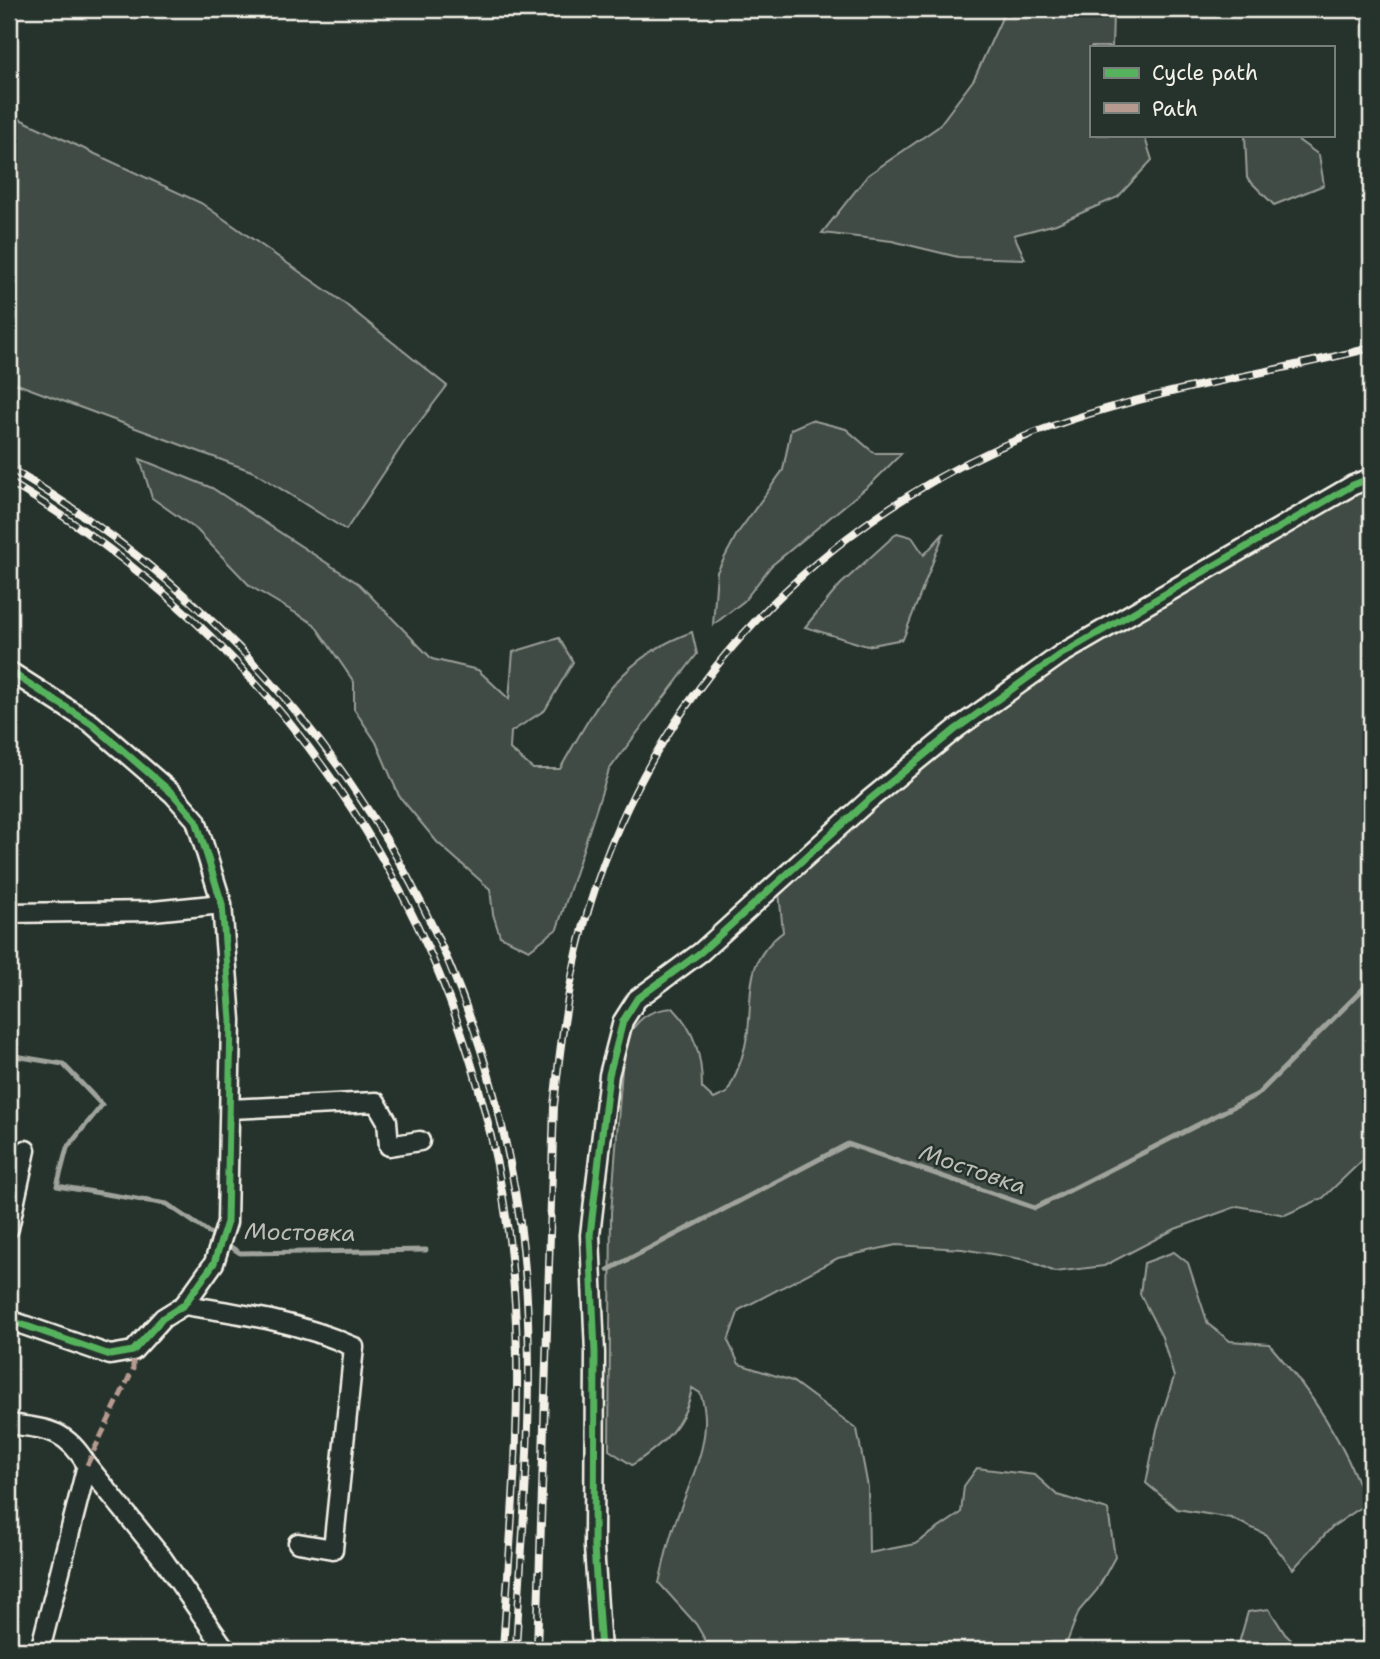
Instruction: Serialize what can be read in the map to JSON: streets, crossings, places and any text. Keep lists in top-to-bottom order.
{
  "water": ["Мостовка"],
  "legend": ["Cycle path", "Path"]
}
